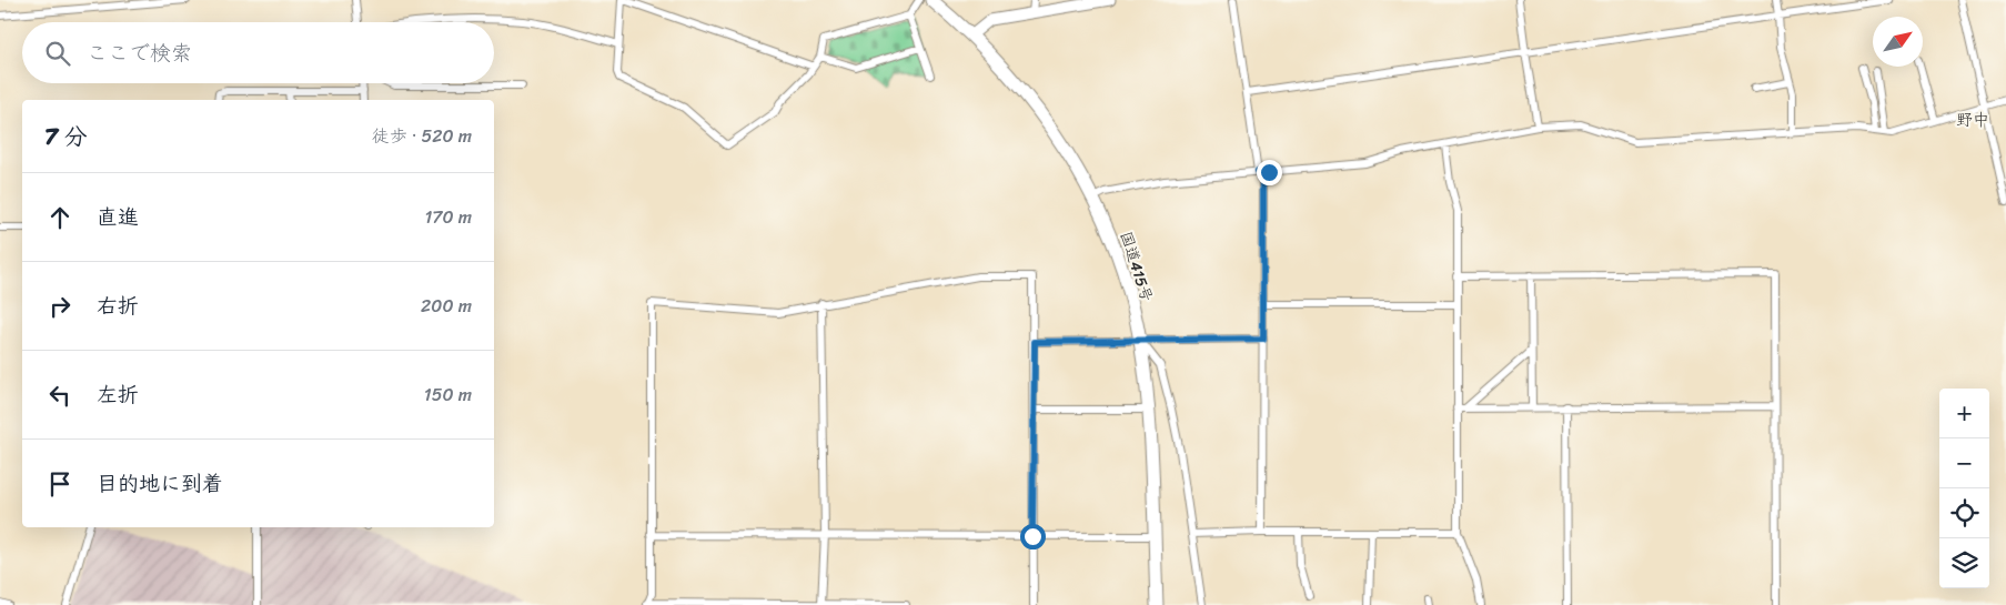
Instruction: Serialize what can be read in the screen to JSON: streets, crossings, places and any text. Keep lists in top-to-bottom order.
{
  "streets": {
    "highway": ["国道415号"]
  },
  "districts": ["野中"],
  "north": "top right",
  "page": {
    "search": "ここで検索",
    "heading": ["7 分", "徒歩 · 520 m"],
    "list": [
      ["直進", "170 m"],
      ["右折", "200 m"],
      ["左折", "150 m"],
      "目的地に到着"
    ],
    "map_buttons": ["+", "−"]
  }
}
